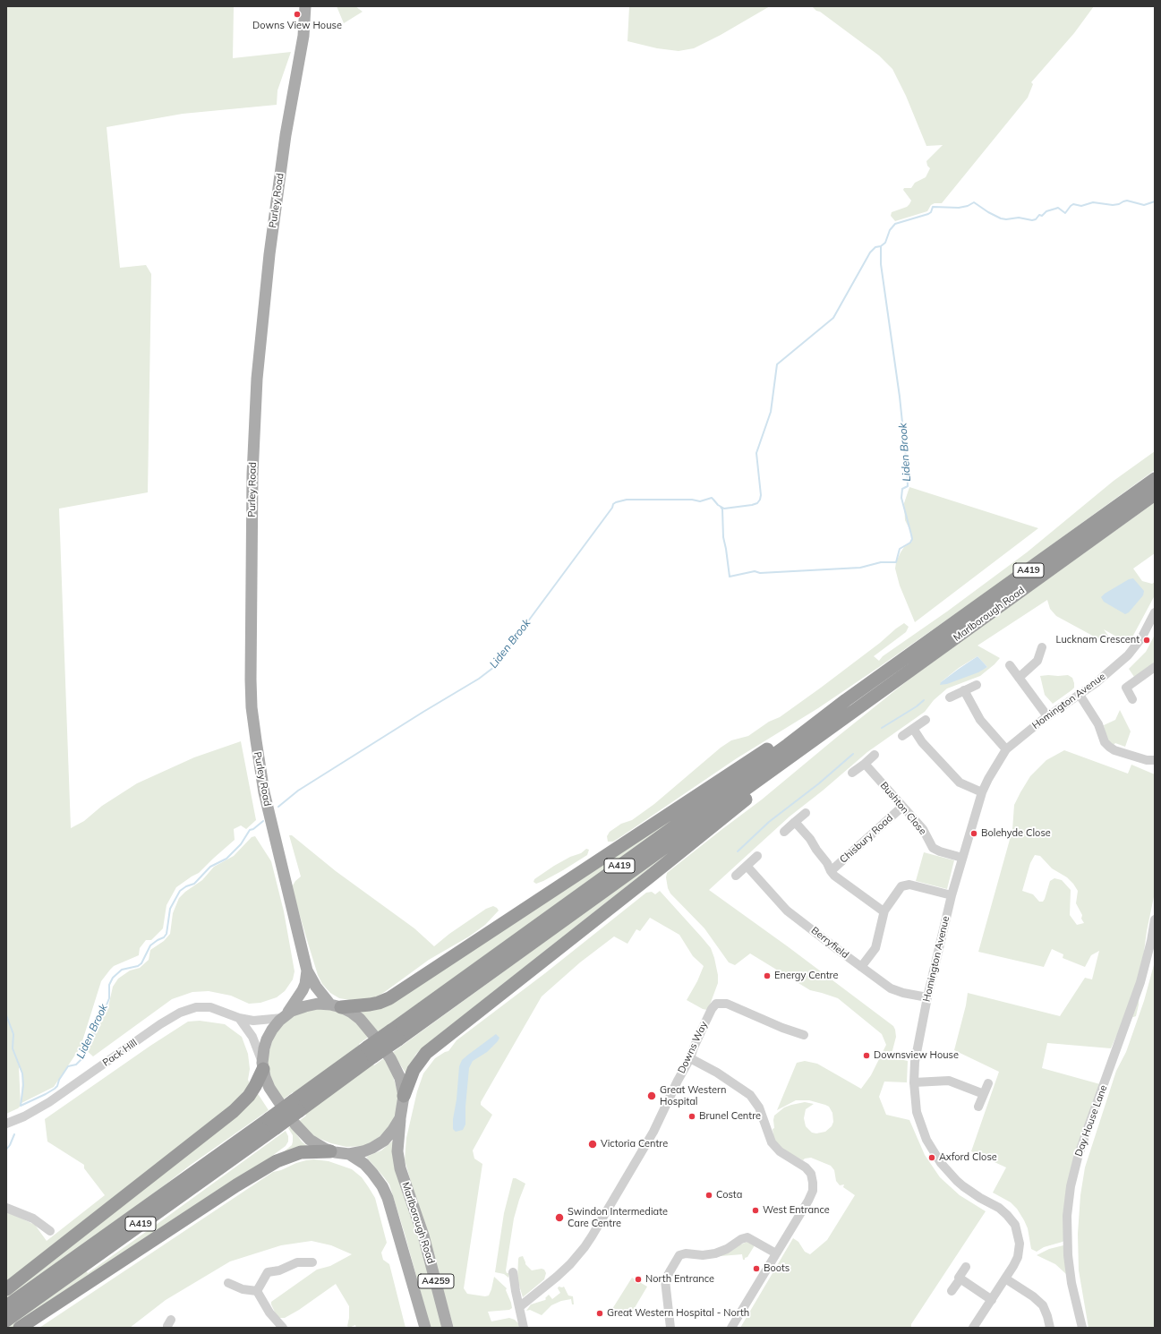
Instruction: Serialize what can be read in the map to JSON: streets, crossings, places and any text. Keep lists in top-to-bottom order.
{
  "streets": {
    "highway": ["A419", "Marlborough Road"],
    "main road": ["Purley Road", "A4259"],
    "street": [
      "Homington Avenue",
      "Bushton Close",
      "Chisbury Road",
      "Berryfield",
      "Downs Way",
      "Pack Hill",
      "Day House Lane"
    ]
  },
  "crossings": [
    ["Purley Road", "A419"],
    ["Purley Road", "Pack Hill"],
    ["A419", "Marlborough Road"],
    ["Homington Avenue", "Bushton Close"],
    ["Homington Avenue", "Berryfield"],
    ["Bushton Close", "Chisbury Road"]
  ],
  "water": ["Liden Brook"],
  "places": [
    "Downs View House",
    "Lucknam Crescent",
    "Bolehyde Close",
    "Energy Centre",
    "Downsview House",
    "Great Western Hospital",
    "Brunel Centre",
    "Victoria Centre",
    "Axford Close",
    "Costa",
    "West Entrance",
    "Swindon Intermediate Care Centre",
    "Boots",
    "North Entrance",
    "Great Western Hospital - North"
  ]
}
